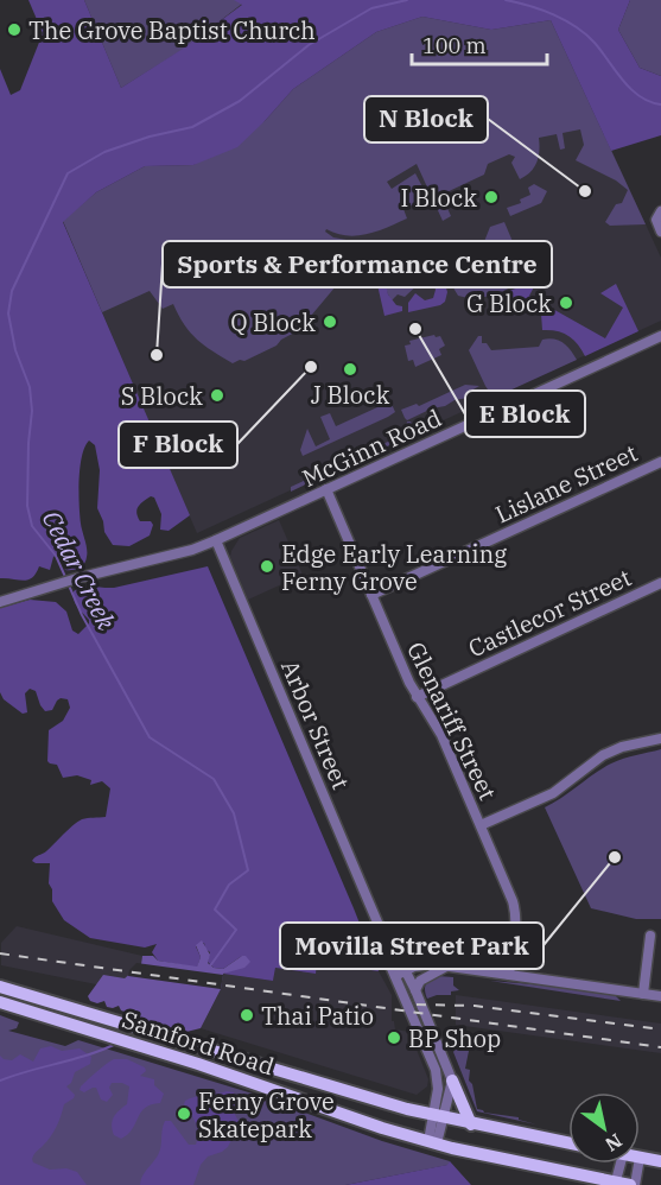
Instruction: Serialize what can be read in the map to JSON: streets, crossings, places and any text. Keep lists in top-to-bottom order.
{
  "streets": {
    "main road": ["Samford Road"],
    "street": [
      "McGinn Road",
      "Lislane Street",
      "Castlecor Street",
      "Glenariff Street",
      "Arbor Street"
    ]
  },
  "crossings": [
    ["McGinn Road", "Glenariff Street"],
    ["McGinn Road", "Arbor Street"],
    ["Lislane Street", "Glenariff Street"],
    ["Castlecor Street", "Glenariff Street"],
    ["Arbor Street", "Samford Road"]
  ],
  "water": ["Cedar Creek"],
  "places": [
    "The Grove Baptist Church",
    "N Block",
    "I Block",
    "G Block",
    "Q Block",
    "E Block",
    "Sports & Performance Centre",
    "F Block",
    "J Block",
    "S Block",
    "Edge Early Learning Ferny Grove",
    "Movilla Street Park",
    "Thai Patio",
    "BP Shop",
    "Ferny Grove Skatepark"
  ],
  "scale_bar": "100 m",
  "north": "bottom right"
}
